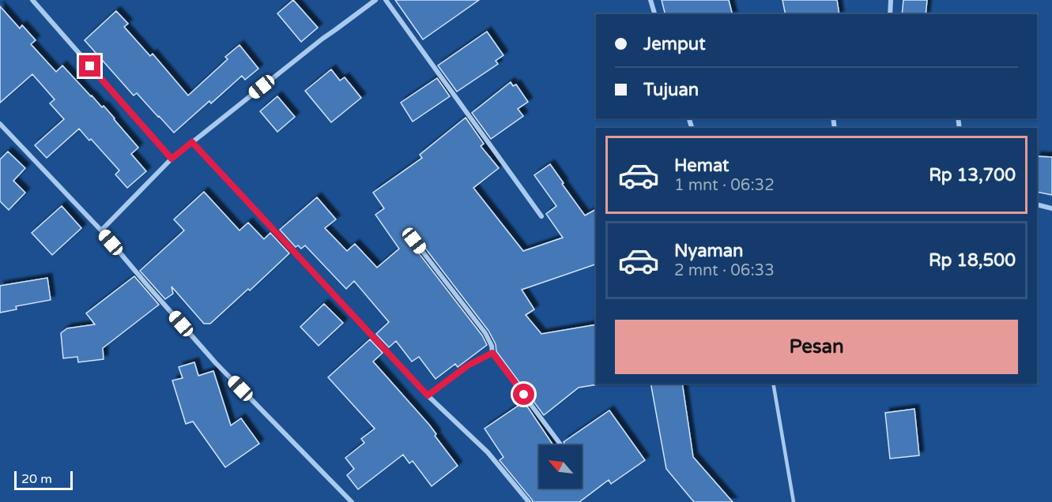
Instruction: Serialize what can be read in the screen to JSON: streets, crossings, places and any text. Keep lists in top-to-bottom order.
{
  "scale_bar": "20 m",
  "north": "top left",
  "page": {
    "banner": ["Jemput", "Tujuan"],
    "list": [
      {
        "name": "Hemat",
        "note": "1 mnt · 06:32",
        "value": "Rp 13,700"
      },
      {
        "name": "Nyaman",
        "note": "2 mnt · 06:33",
        "value": "Rp 18,500"
      }
    ],
    "buttons": "Pesan",
    "scale": "20 m"
  }
}
